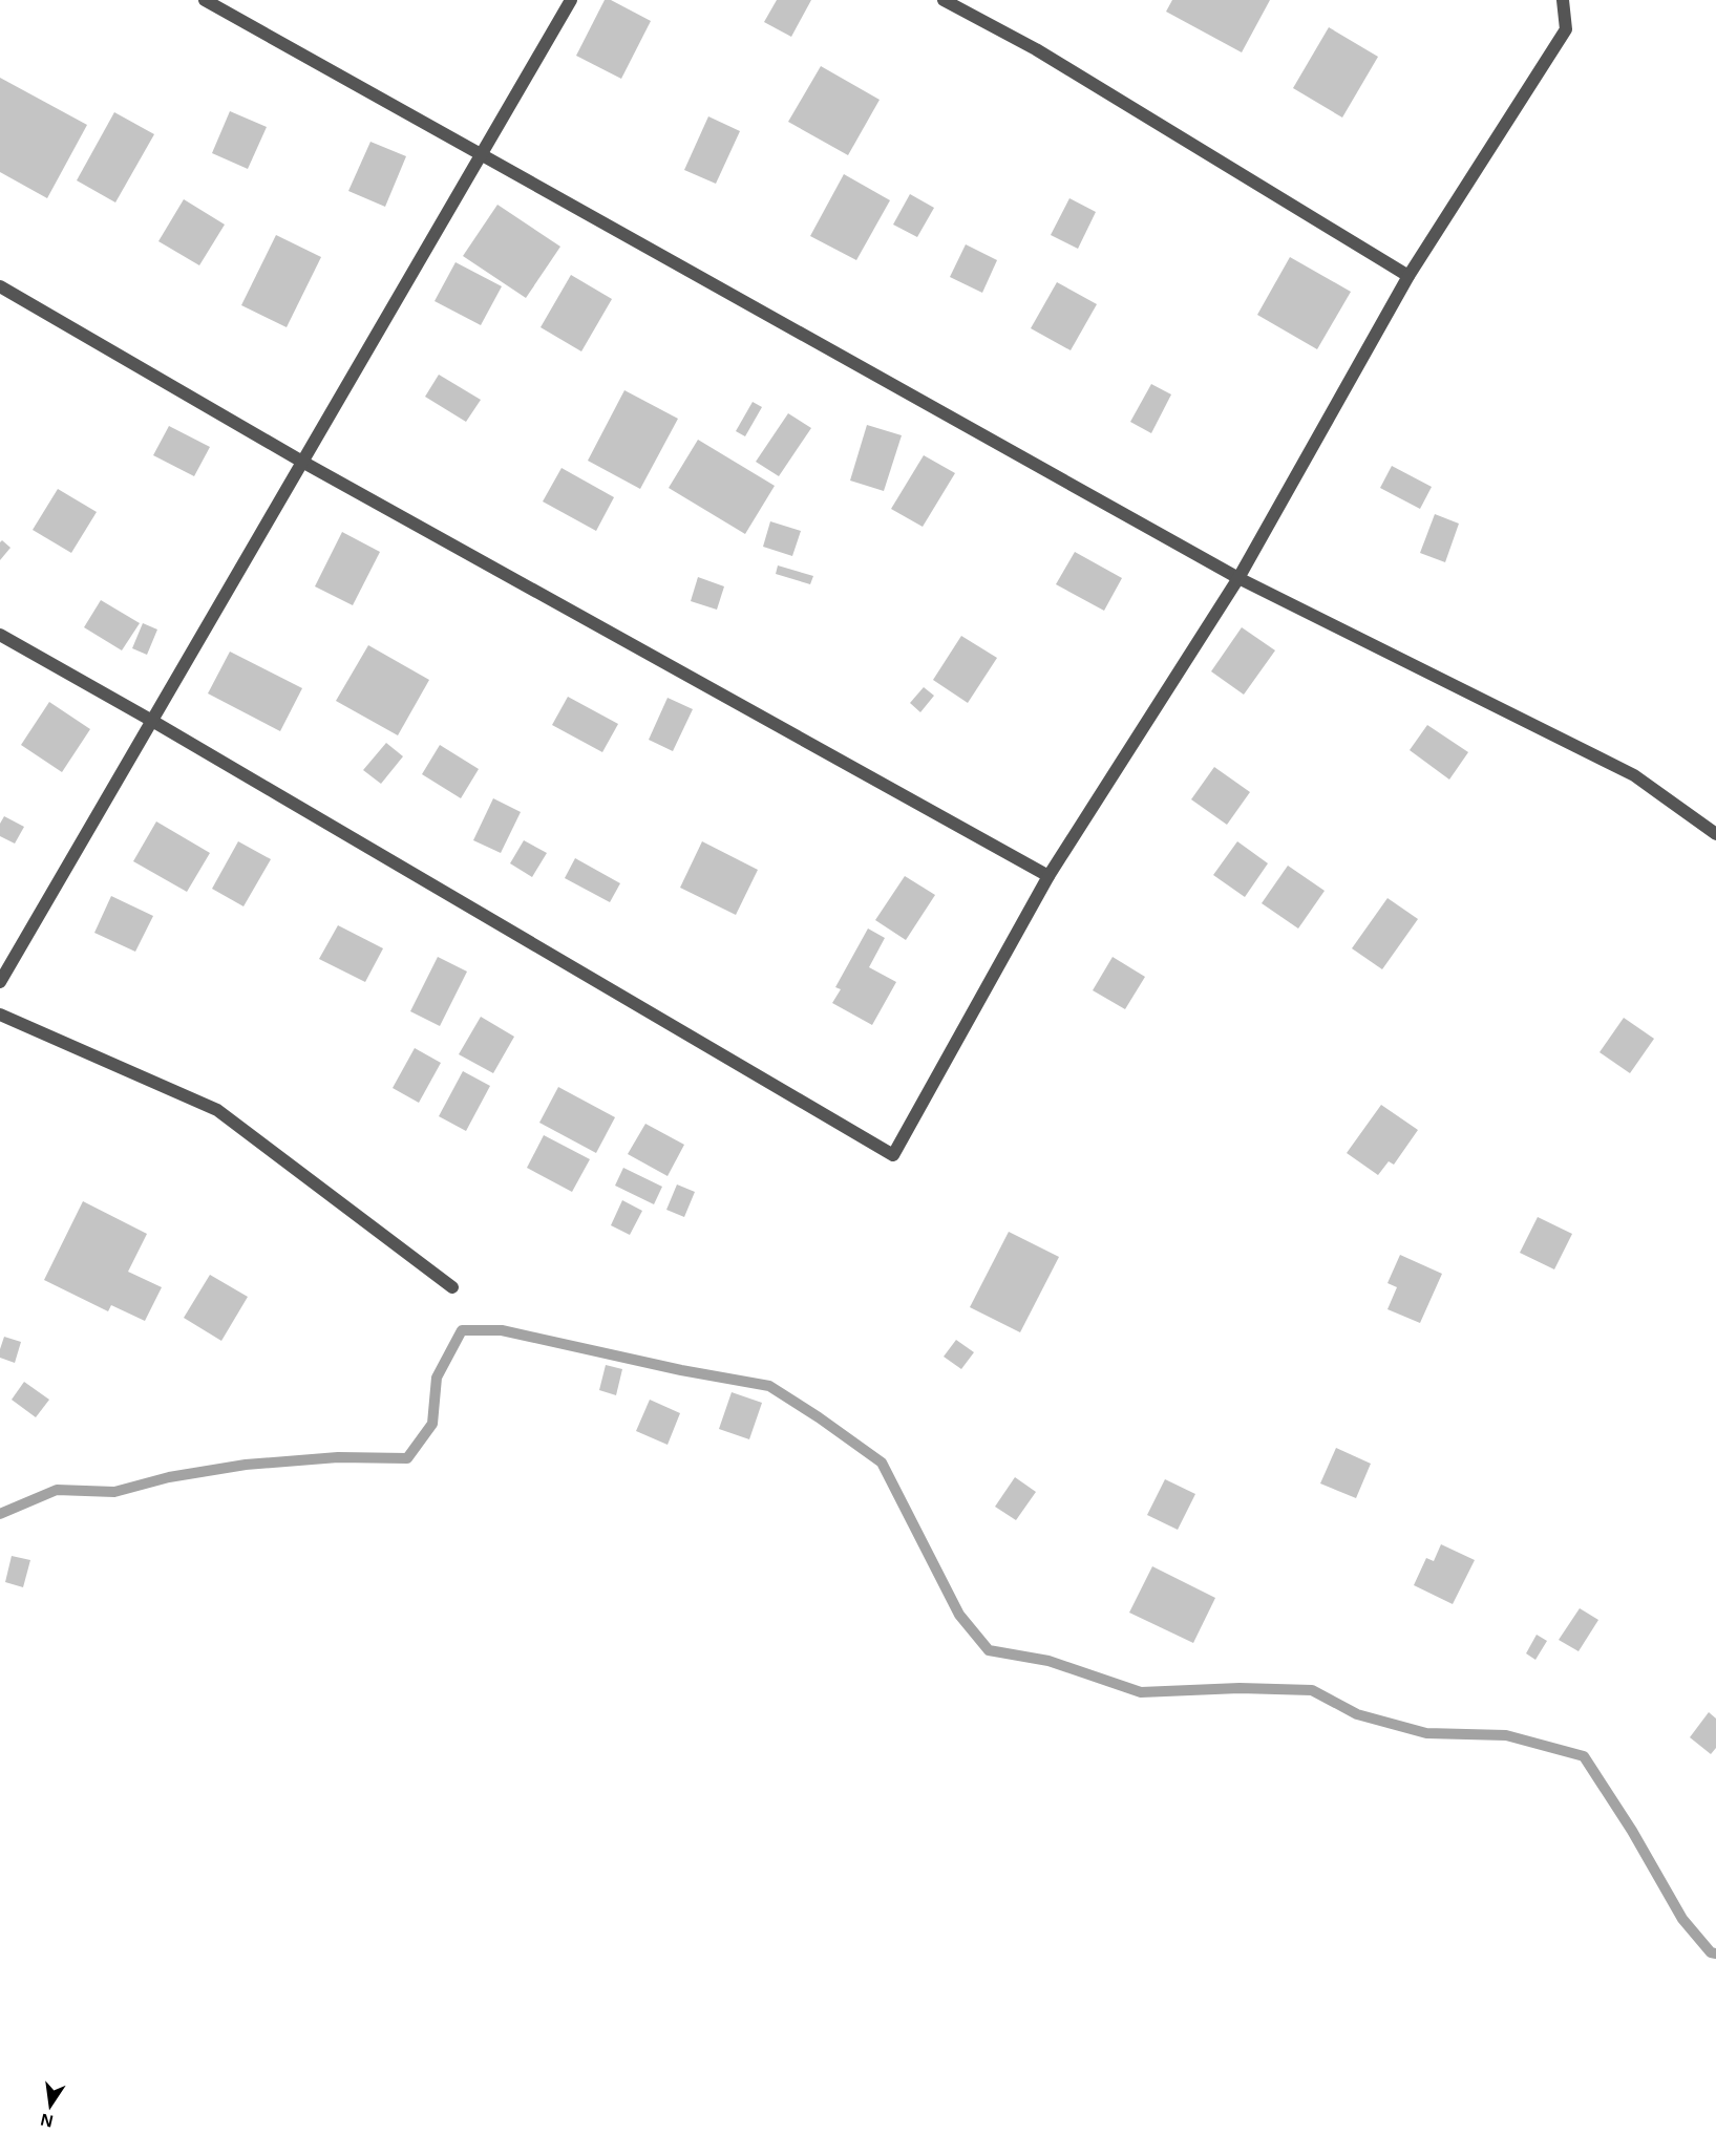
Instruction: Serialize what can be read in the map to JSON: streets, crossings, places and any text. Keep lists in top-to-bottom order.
{
  "north": "bottom"
}
